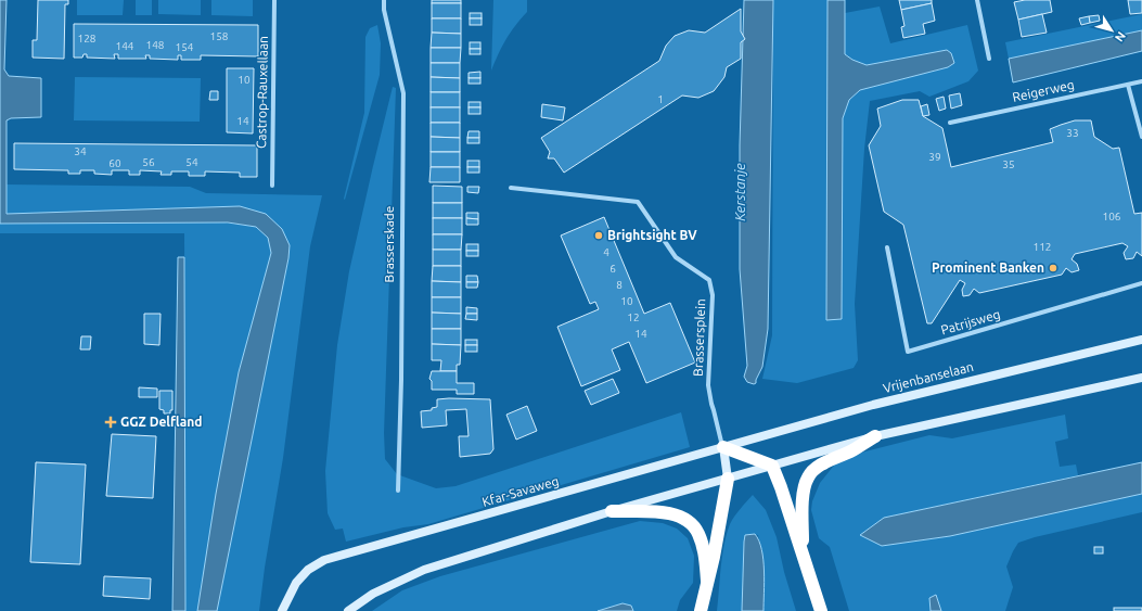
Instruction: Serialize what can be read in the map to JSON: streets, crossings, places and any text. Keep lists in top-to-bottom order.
{
  "streets": {
    "main road": ["Vrijenbanselaan", "Kfar-Savaweg"],
    "street": [
      "Reigerweg",
      "Castrop-Rauxellaan",
      "Brasserskade",
      "Patrijsweg",
      "Brassersplein"
    ]
  },
  "crossings": [
    ["Brassersplein", "Vrijenbanselaan"],
    ["Brassersplein", "Kfar-Savaweg"],
    ["Vrijenbanselaan", "Kfar-Savaweg"]
  ],
  "water": ["Kerstanje"],
  "places": {
    "other": ["Brightsight BV", "Prominent Banken"],
    "health": ["GGZ Delfland"]
  },
  "house_numbers": [
    "158",
    "128",
    "148",
    "144",
    "154",
    "10",
    "1",
    "14",
    "33",
    "34",
    "39",
    "56",
    "54",
    "60",
    "35",
    "106",
    "112",
    "4",
    "6",
    "8",
    "10",
    "12",
    "14"
  ],
  "north": "bottom right"
}
